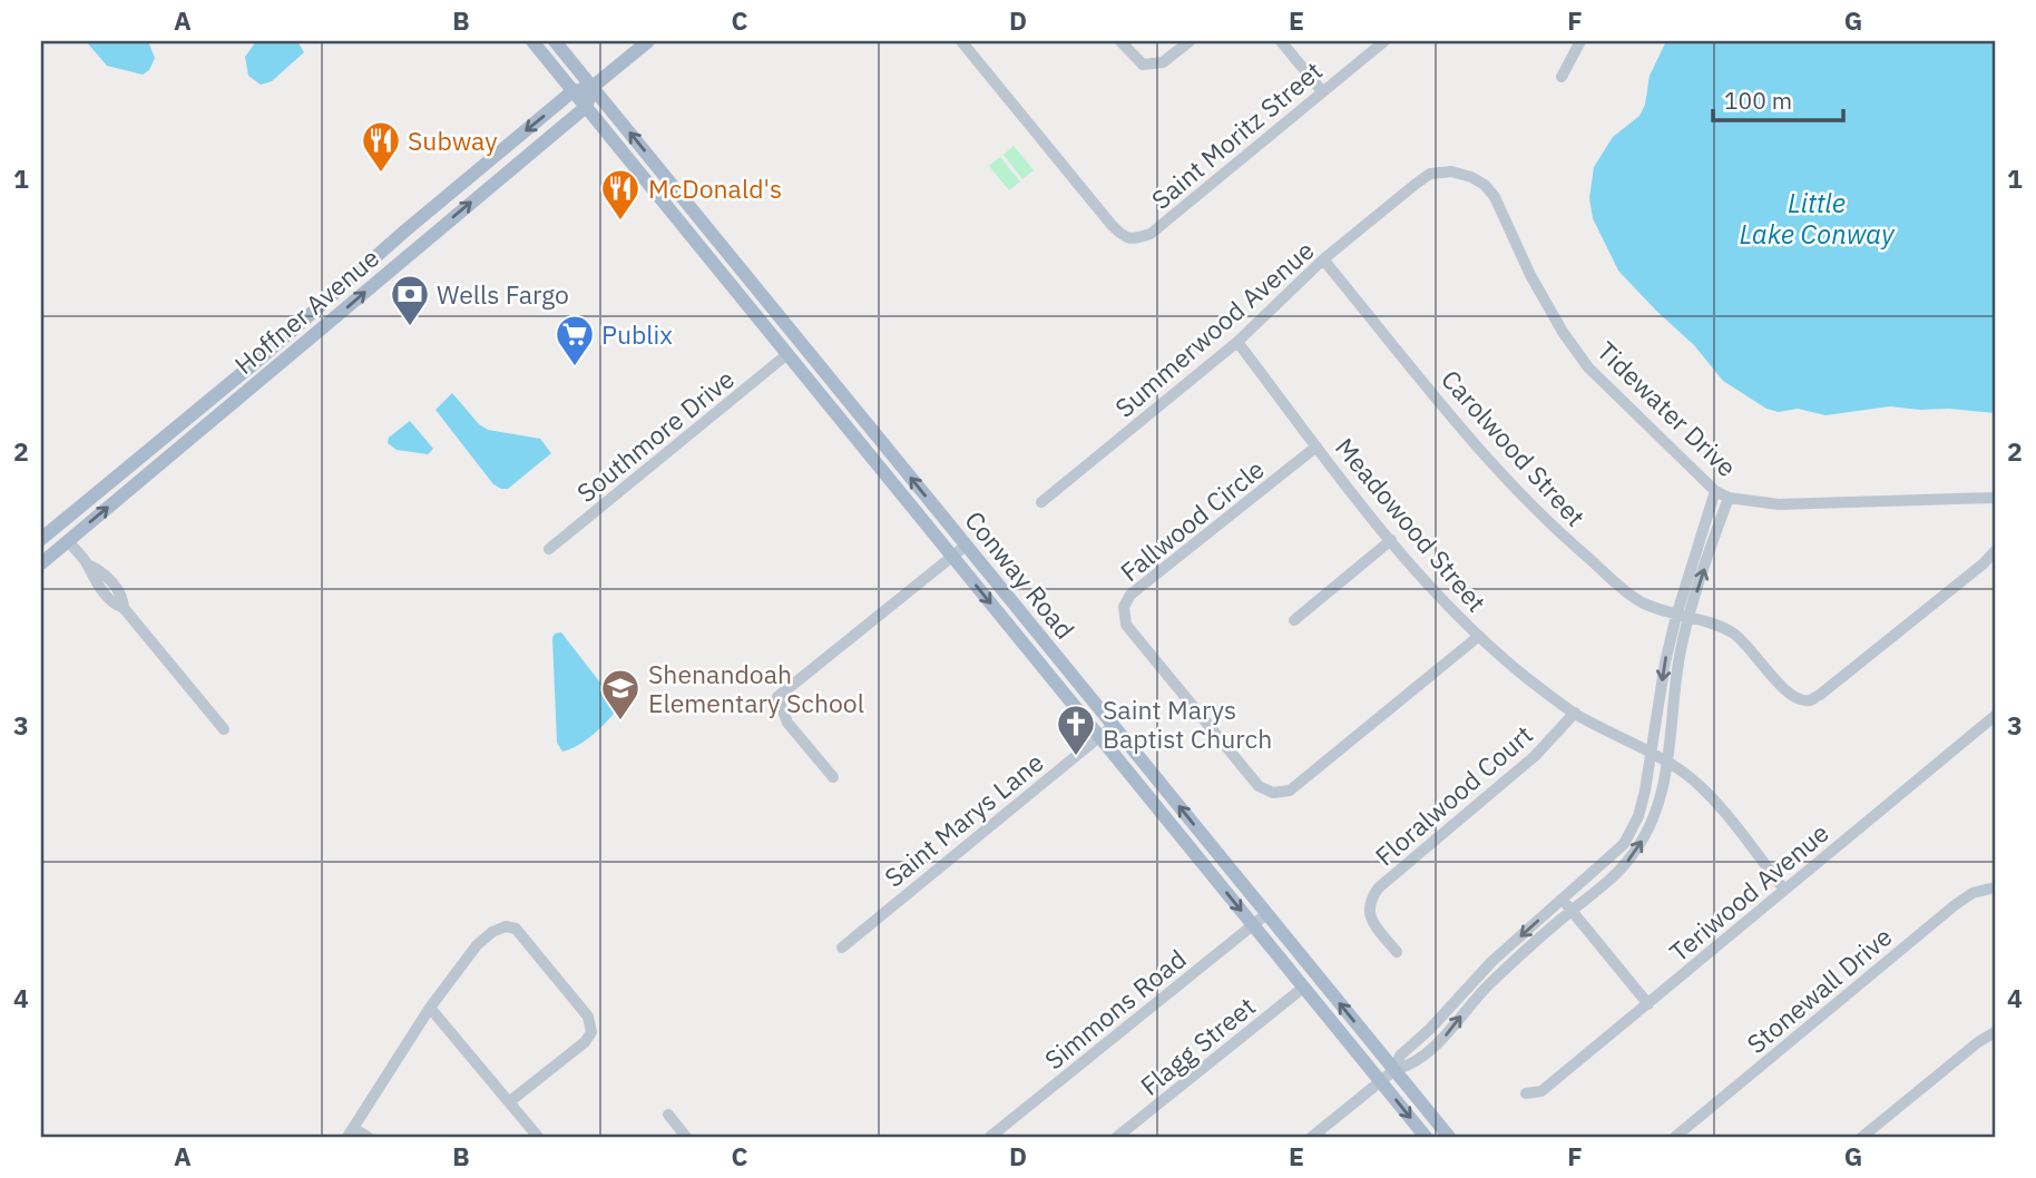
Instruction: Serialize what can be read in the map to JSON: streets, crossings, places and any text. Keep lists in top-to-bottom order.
{
  "streets": {
    "main road": ["Hoffner Avenue", "Conway Road"],
    "street": [
      "Saint Moritz Street",
      "Summerwood Avenue",
      "Tidewater Drive",
      "Southmore Drive",
      "Carolwood Street",
      "Fallwood Circle",
      "Meadowood Street",
      "Floralwood Court",
      "Saint Marys Lane",
      "Teriwood Avenue",
      "Stonewall Drive",
      "Simmons Road",
      "Flagg Street"
    ]
  },
  "crossings": [
    ["Hoffner Avenue", "Conway Road"],
    ["Summerwood Avenue", "Tidewater Drive"],
    ["Summerwood Avenue", "Carolwood Street"],
    ["Summerwood Avenue", "Meadowood Street"],
    ["Southmore Drive", "Conway Road"],
    ["Fallwood Circle", "Meadowood Street"],
    ["Meadowood Street", "Floralwood Court"],
    ["Meadowood Street", "Teriwood Avenue"],
    ["Conway Road", "Saint Marys Lane"],
    ["Conway Road", "Simmons Road"],
    ["Conway Road", "Flagg Street"]
  ],
  "water": ["Little Lake Conway"],
  "places": {
    "restaurant": ["Subway", "McDonald's"],
    "bank": ["Wells Fargo"],
    "supermarket": ["Publix"],
    "school or university": ["Shenandoah Elementary School"],
    "church": ["Saint Marys Baptist Church"]
  },
  "scale_bar": "100 m",
  "grid": {
    "columns": [
      "A",
      "B",
      "C",
      "D",
      "E",
      "F",
      "G"
    ],
    "rows": [
      "1",
      "2",
      "3",
      "4"
    ]
  }
}
